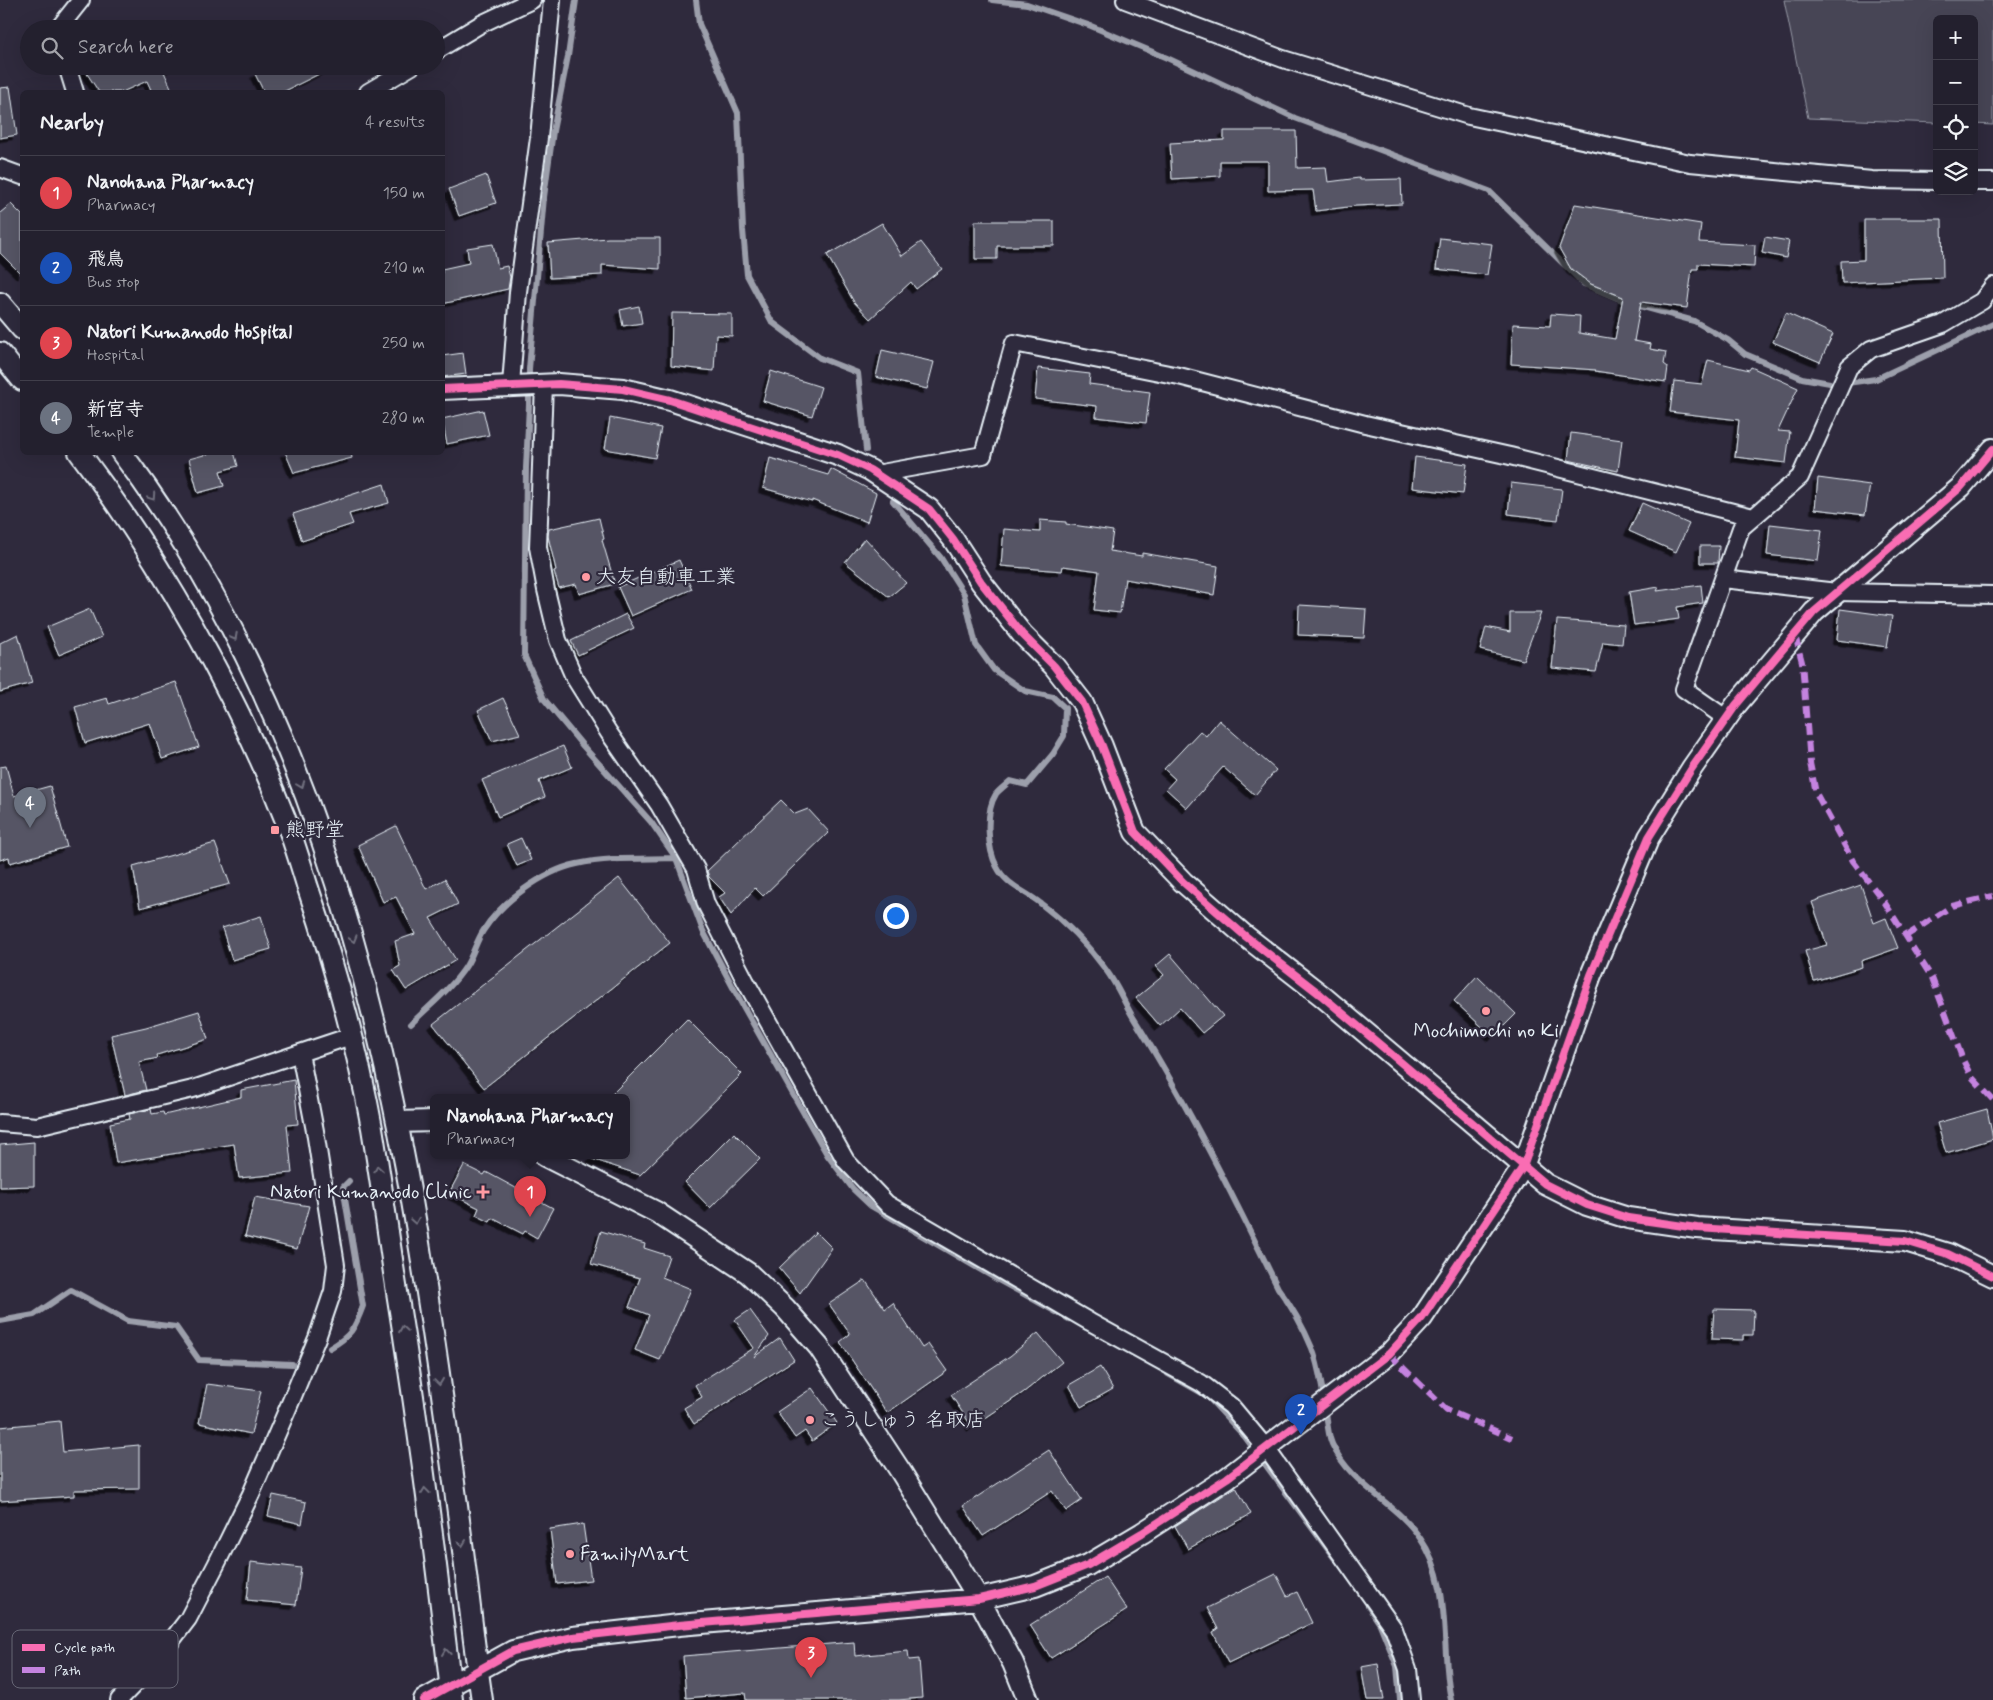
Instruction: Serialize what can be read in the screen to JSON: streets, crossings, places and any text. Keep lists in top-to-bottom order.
{
  "places": {
    "other": [
      "大友自動車工業",
      "Mochimochi no Ki",
      "こうしゅう 名取店",
      "FamilyMart"
    ],
    "transit": ["熊野堂"],
    "health": ["Natori Kumanodo Clinic"]
  },
  "legend": ["Cycle path", "Path"],
  "page": {
    "map_buttons": ["+", "−"],
    "search": "Search here",
    "heading": ["Nearby", "4 results"],
    "list": [
      {
        "mark": "1",
        "name": "Nanohana Pharmacy",
        "note": "Pharmacy",
        "value": "150 m"
      },
      {
        "mark": "2",
        "name": "飛鳥",
        "note": "Bus stop",
        "value": "210 m"
      },
      {
        "mark": "3",
        "name": "Natori Kumanodo Hospital",
        "note": "Hospital",
        "value": "250 m"
      },
      {
        "mark": "4",
        "name": "新宮寺",
        "note": "Temple",
        "value": "280 m"
      }
    ],
    "pins": [
      "4",
      "1",
      "2",
      "3"
    ],
    "popup": ["Nanohana Pharmacy", "Pharmacy"]
  }
}
